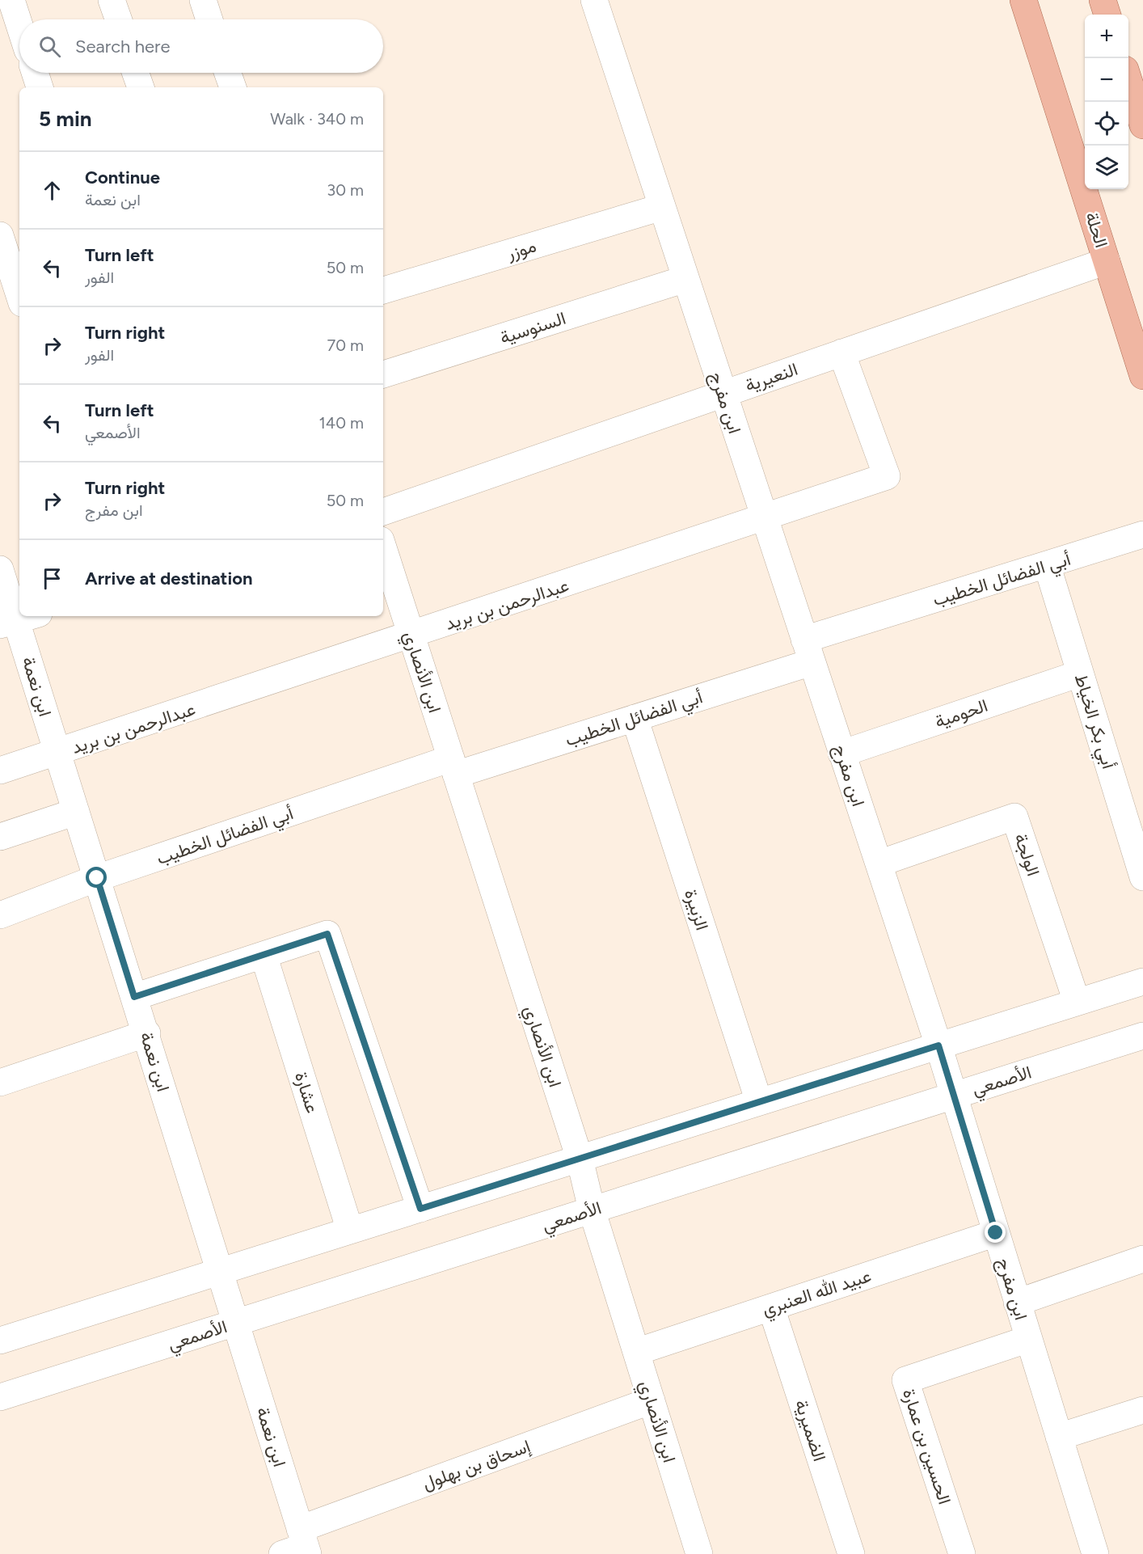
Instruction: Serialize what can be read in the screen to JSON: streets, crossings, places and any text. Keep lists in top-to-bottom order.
{
  "streets": {
    "main road": ["الحلة"],
    "street": [
      "موزر",
      "السنوسية",
      "النعيرية",
      "ابن مفرج",
      "أبي الفضائل الخطيب",
      "عبدالرحمن بن بريد",
      "ابن الأنصاري",
      "ابن نعمة",
      "الحومية",
      "أبي بكر الخياط",
      "الولجة",
      "الزبيرة",
      "الأصمعي",
      "عشارة",
      "عبيد الله العنبري",
      "الضميرية",
      "الحسين بن عمارة",
      "إسحاق بن بهلول"
    ]
  },
  "crossings": [
    ["الحلة", "النعيرية"],
    ["موزر", "ابن مفرج"],
    ["السنوسية", "ابن مفرج"],
    ["النعيرية", "ابن مفرج"],
    ["النعيرية", "عبدالرحمن بن بريد"],
    ["ابن مفرج", "أبي الفضائل الخطيب"],
    ["ابن مفرج", "عبدالرحمن بن بريد"],
    ["ابن مفرج", "الحومية"],
    ["ابن مفرج", "الولجة"],
    ["ابن مفرج", "الأصمعي"],
    ["ابن مفرج", "عبيد الله العنبري"],
    ["ابن مفرج", "الحسين بن عمارة"],
    ["أبي الفضائل الخطيب", "ابن الأنصاري"],
    ["أبي الفضائل الخطيب", "ابن نعمة"],
    ["أبي الفضائل الخطيب", "أبي بكر الخياط"],
    ["أبي الفضائل الخطيب", "الزبيرة"],
    ["عبدالرحمن بن بريد", "ابن الأنصاري"],
    ["عبدالرحمن بن بريد", "ابن نعمة"],
    ["ابن الأنصاري", "الأصمعي"],
    ["ابن الأنصاري", "عبيد الله العنبري"],
    ["ابن الأنصاري", "إسحاق بن بهلول"],
    ["ابن نعمة", "الأصمعي"],
    ["ابن نعمة", "إسحاق بن بهلول"],
    ["الحومية", "أبي بكر الخياط"],
    ["عبيد الله العنبري", "الضميرية"]
  ],
  "page": {
    "map_buttons": ["+", "−"],
    "search": "Search here",
    "heading": ["5 min", "Walk · 340 m"],
    "list": [
      ["Continue", "ابن نعمة", "30 m"],
      ["Turn left", "الفور", "50 m"],
      ["Turn right", "الفور", "70 m"],
      ["Turn left", "الأصمعي", "140 m"],
      ["Turn right", "ابن مفرج", "50 m"],
      "Arrive at destination"
    ]
  }
}
